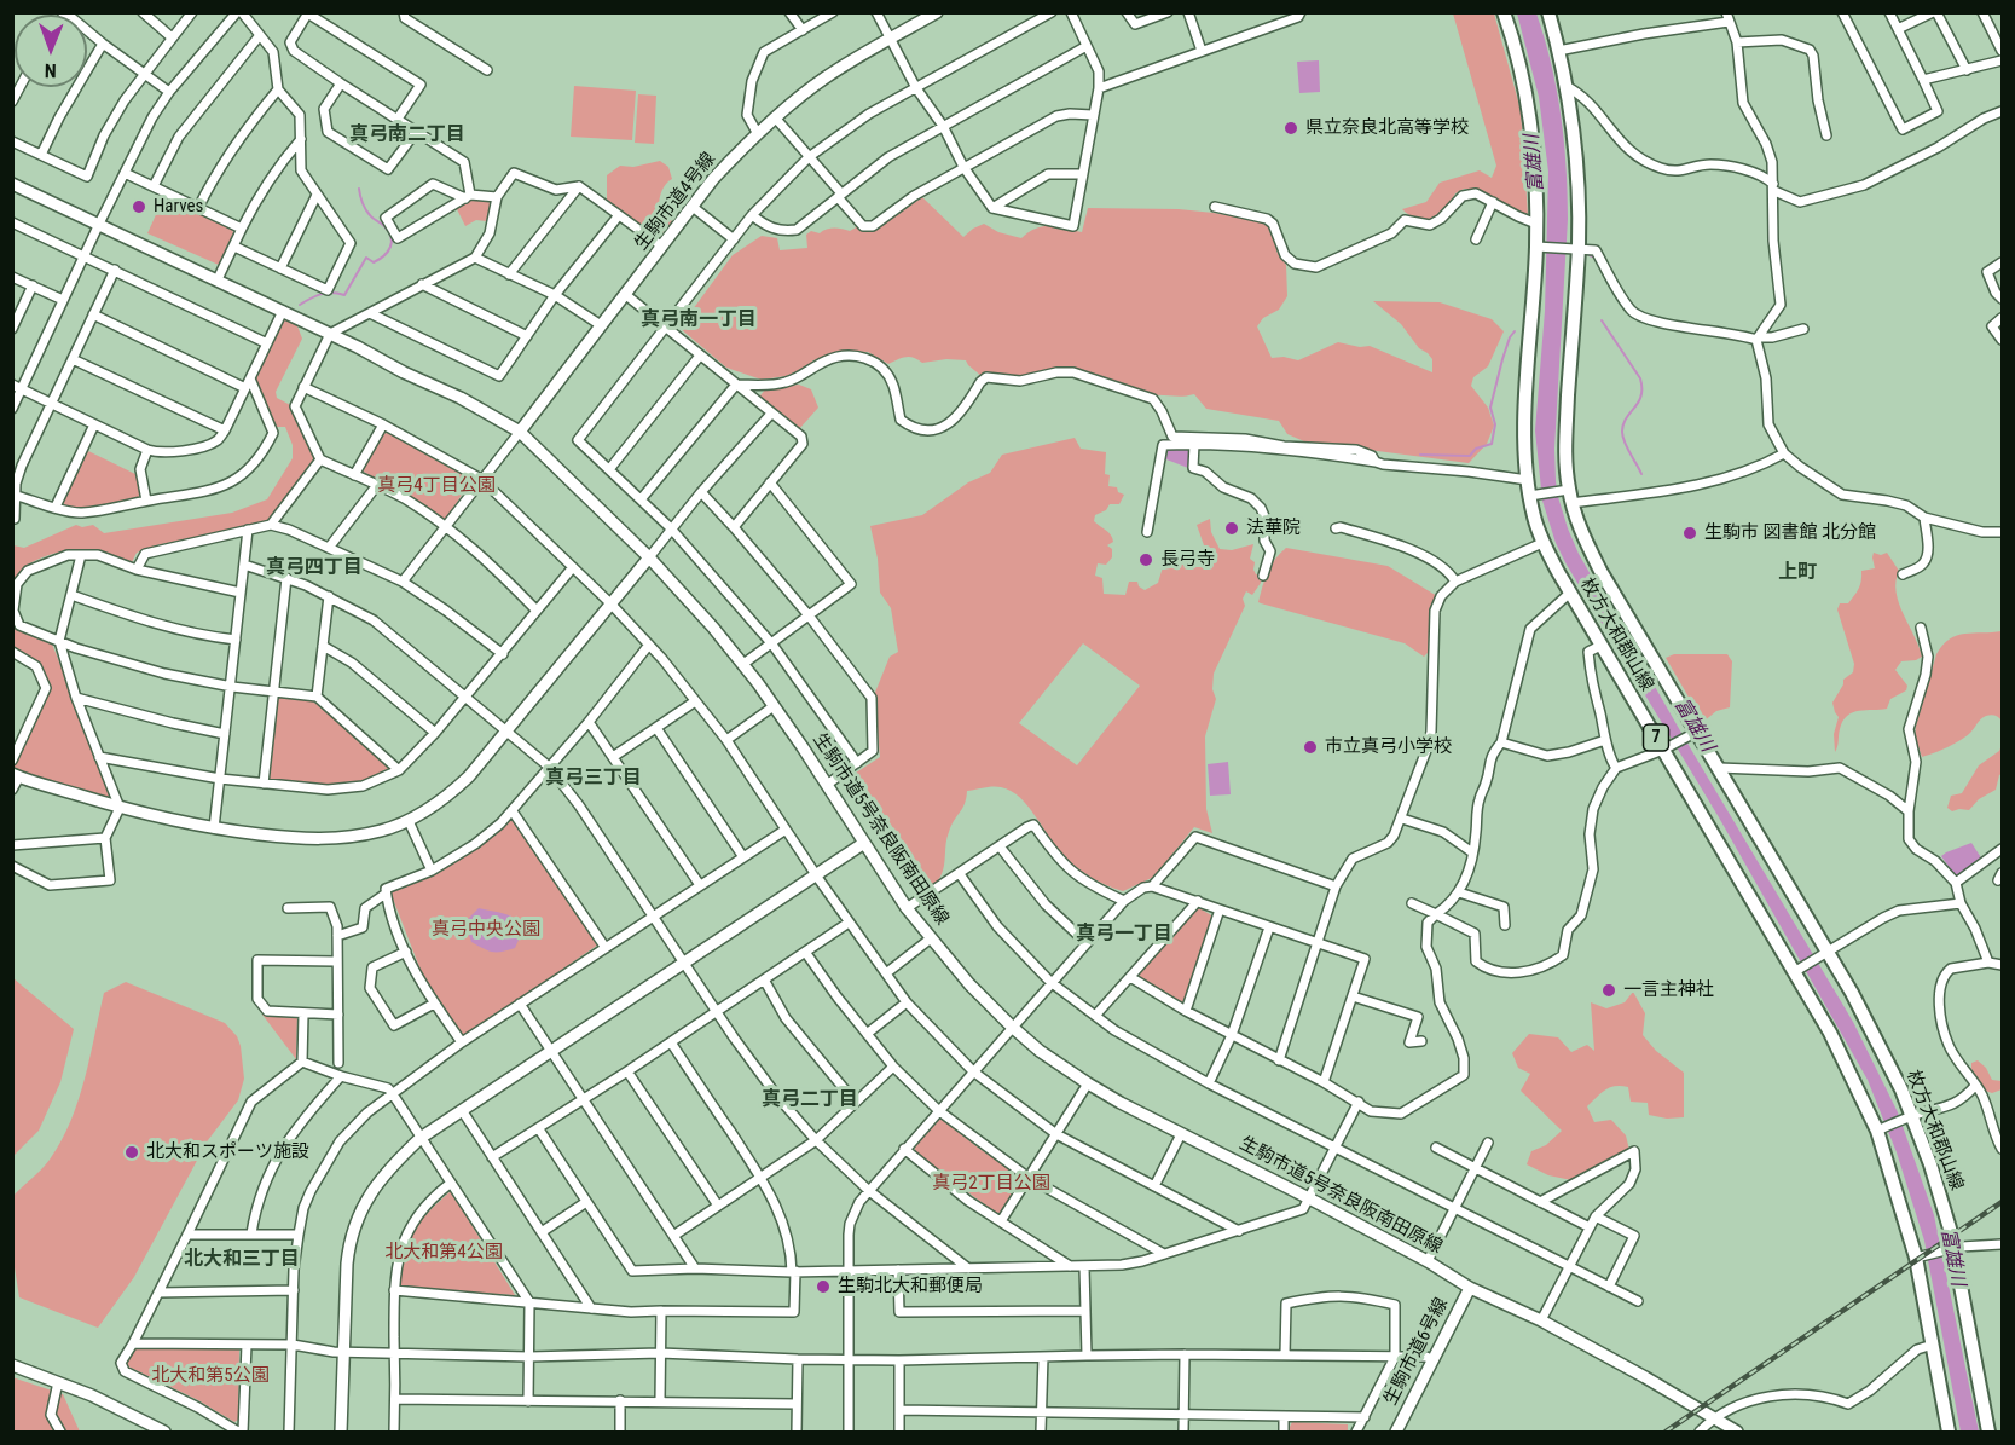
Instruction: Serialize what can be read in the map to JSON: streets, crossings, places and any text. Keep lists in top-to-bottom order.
{
  "streets": {
    "main road": ["枚方大和郡山線", "7"],
    "street": ["生駒市道4号線", "生駒市道5号奈良阪南田原線", "生駒市道6号線"]
  },
  "crossings": [
    ["生駒市道4号線", "生駒市道5号奈良阪南田原線"],
    ["生駒市道5号奈良阪南田原線", "生駒市道6号線"]
  ],
  "districts": [
    "真弓南二丁目",
    "真弓南一丁目",
    "真弓四丁目",
    "上町",
    "真弓三丁目",
    "真弓一丁目",
    "真弓二丁目",
    "北大和三丁目"
  ],
  "water": ["富雄川"],
  "parks": [
    "真弓4丁目公園",
    "真弓中央公園",
    "真弓2丁目公園",
    "北大和第4公園",
    "北大和第5公園"
  ],
  "places": [
    "県立奈良北高等学校",
    "Harves",
    "法華院",
    "生駒市 図書館 北分館",
    "長弓寺",
    "市立真弓小学校",
    "一言主神社",
    "北大和スポーツ施設",
    "生駒北大和郵便局"
  ],
  "north": "bottom"
}
